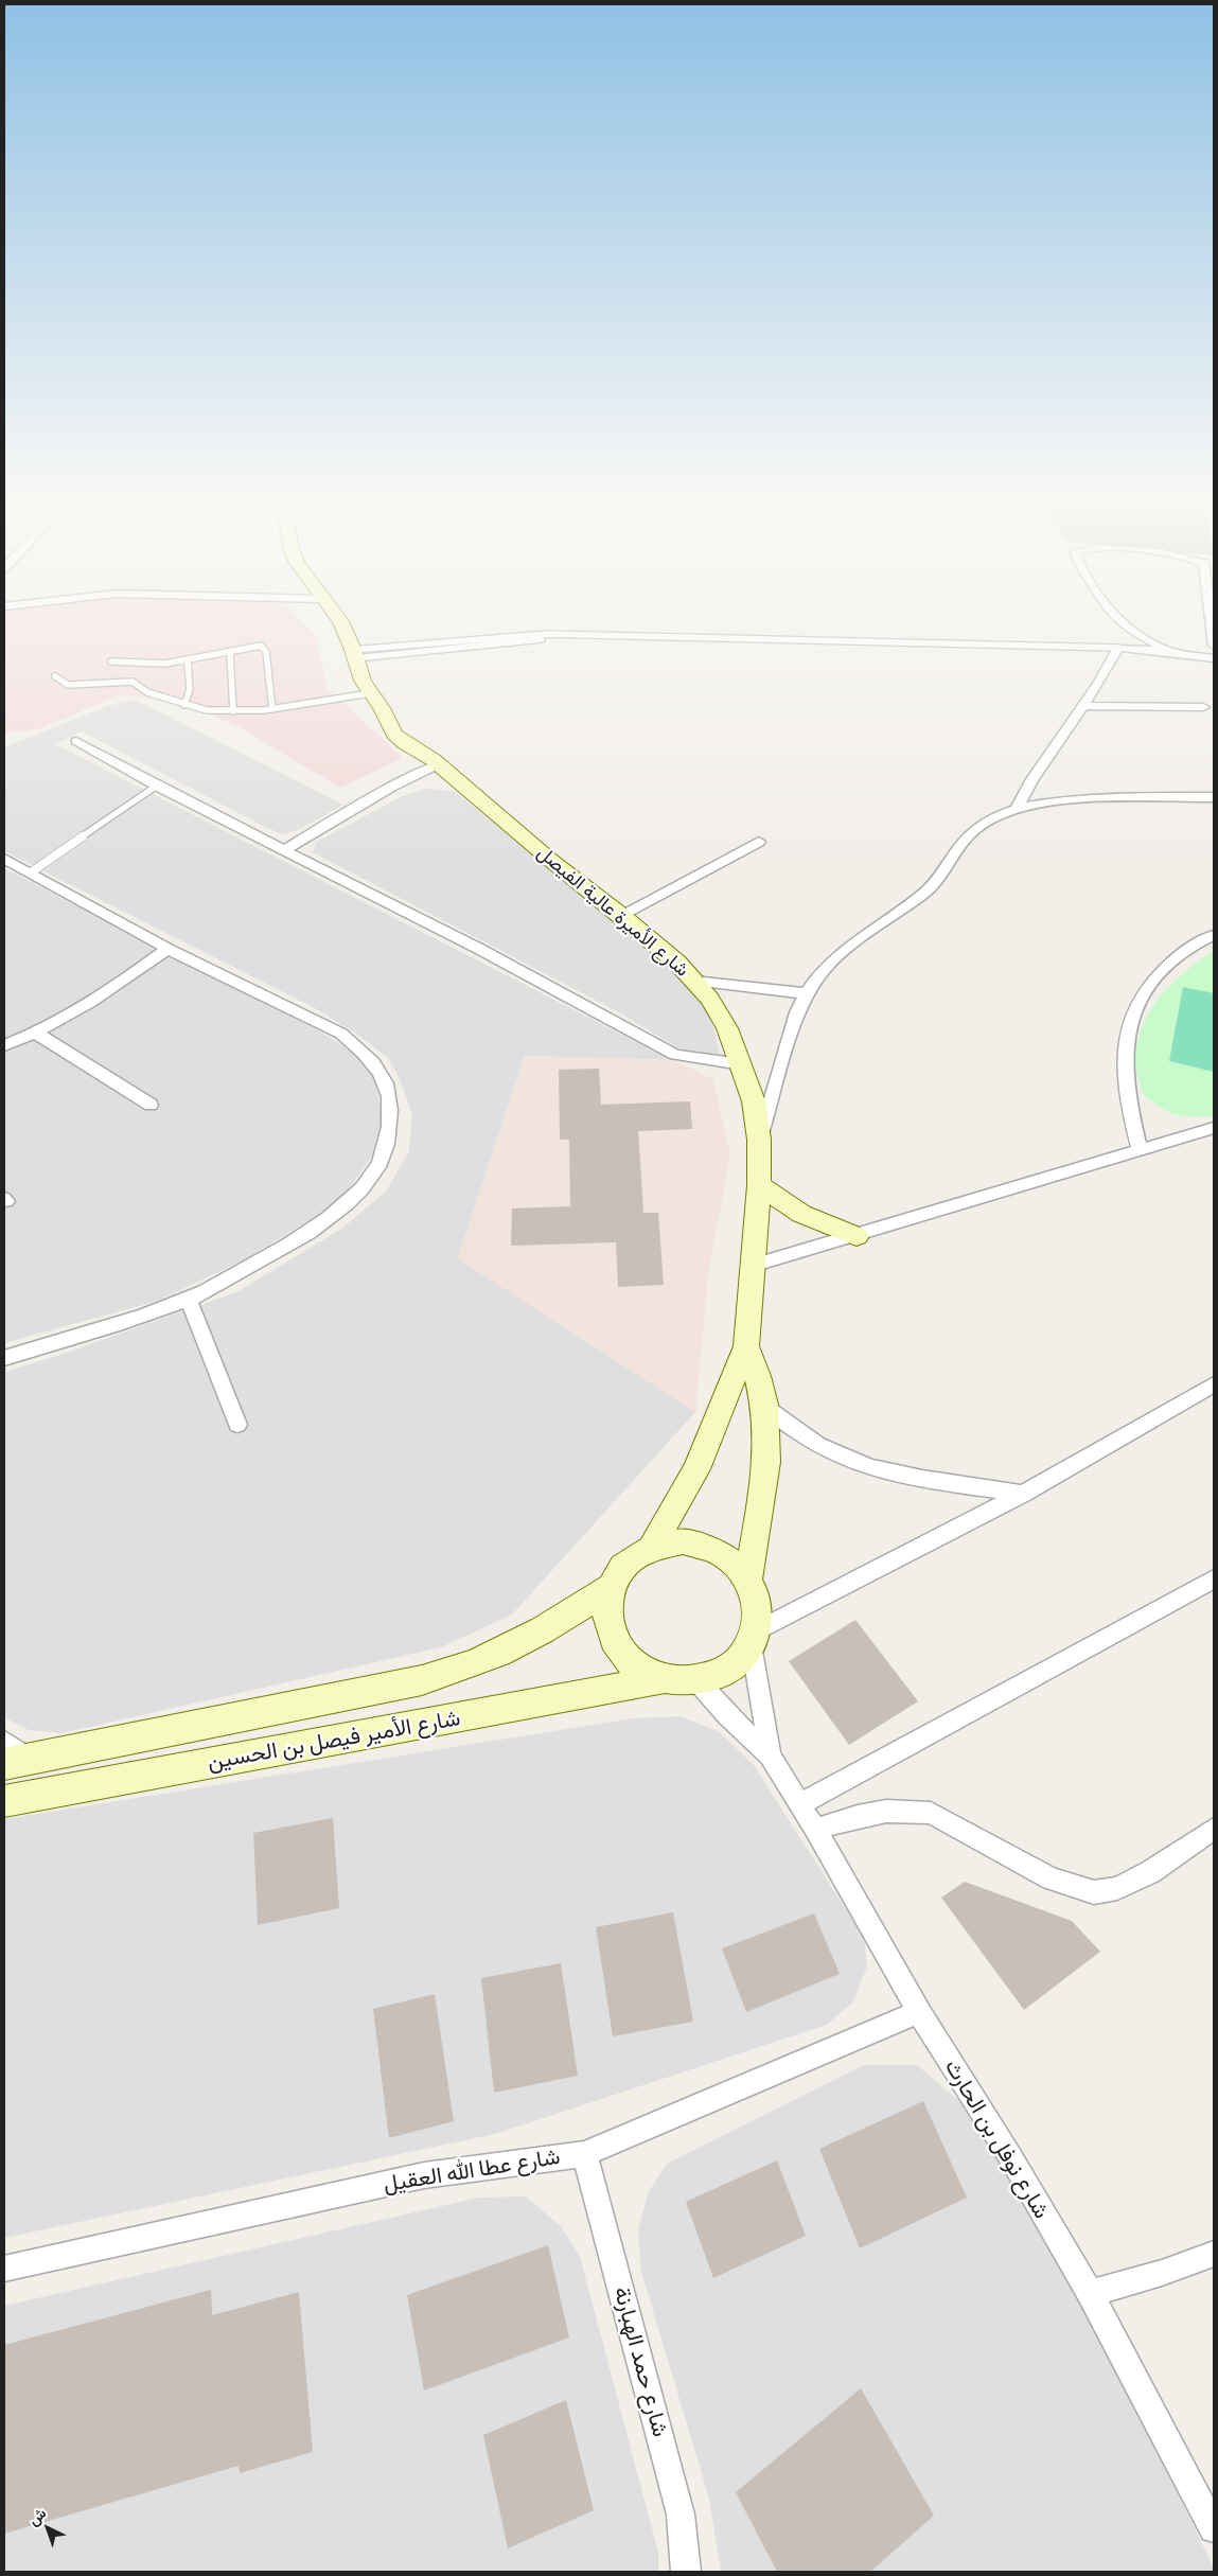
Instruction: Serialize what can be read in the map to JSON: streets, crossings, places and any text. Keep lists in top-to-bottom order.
{
  "streets": {
    "street": [
      "شارع الأميرة عالية الفيصل",
      "شارع الأمير فيصل بن الحسين",
      "شارع نوفل بن الحارث",
      "شارع عطا الله العقيل",
      "شارع حمد الهبارنة"
    ]
  },
  "crossings": [
    ["شارع الأميرة عالية الفيصل", "شارع الأمير فيصل بن الحسين"],
    ["شارع الأميرة عالية الفيصل", "شارع نوفل بن الحارث"],
    ["شارع الأمير فيصل بن الحسين", "شارع نوفل بن الحارث"],
    ["شارع نوفل بن الحارث", "شارع عطا الله العقيل"],
    ["شارع عطا الله العقيل", "شارع حمد الهبارنة"]
  ],
  "north": "top left"
}
